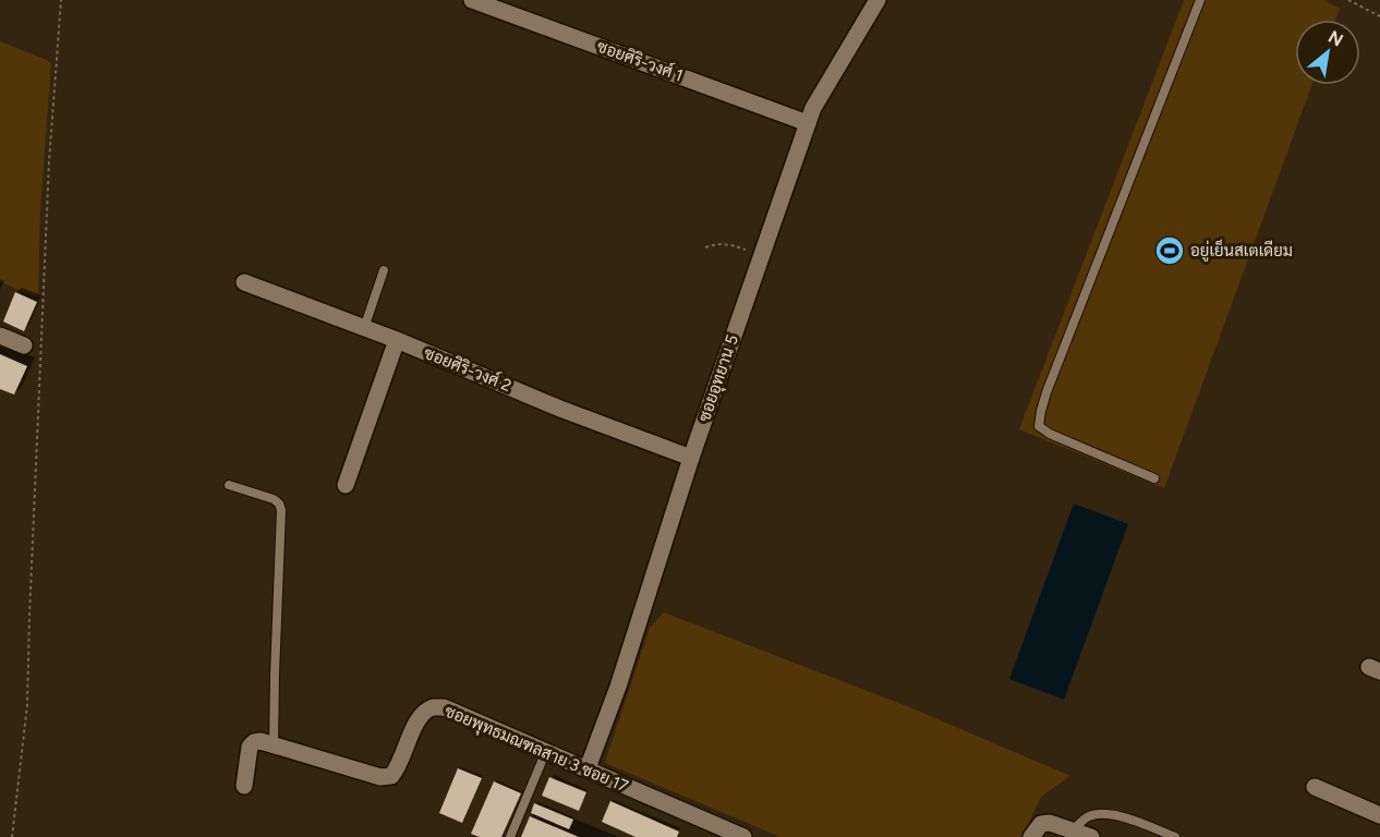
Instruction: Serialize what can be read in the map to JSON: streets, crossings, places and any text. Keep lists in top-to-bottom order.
{
  "streets": {
    "street": [
      "ซอยศิริ-วงศ์ 1",
      "ซอยศิริ-วงศ์ 2",
      "ซอยอุทยาน 5",
      "ซอยพุทธมณฑลสาย 3 ซอย 17"
    ]
  },
  "crossings": [
    ["ซอยศิริ-วงศ์ 1", "ซอยอุทยาน 5"],
    ["ซอยศิริ-วงศ์ 2", "ซอยอุทยาน 5"],
    ["ซอยอุทยาน 5", "ซอยพุทธมณฑลสาย 3 ซอย 17"]
  ],
  "places": {
    "sports": ["อยู่เย็นสเตเดียม"]
  },
  "north": "top right"
}
